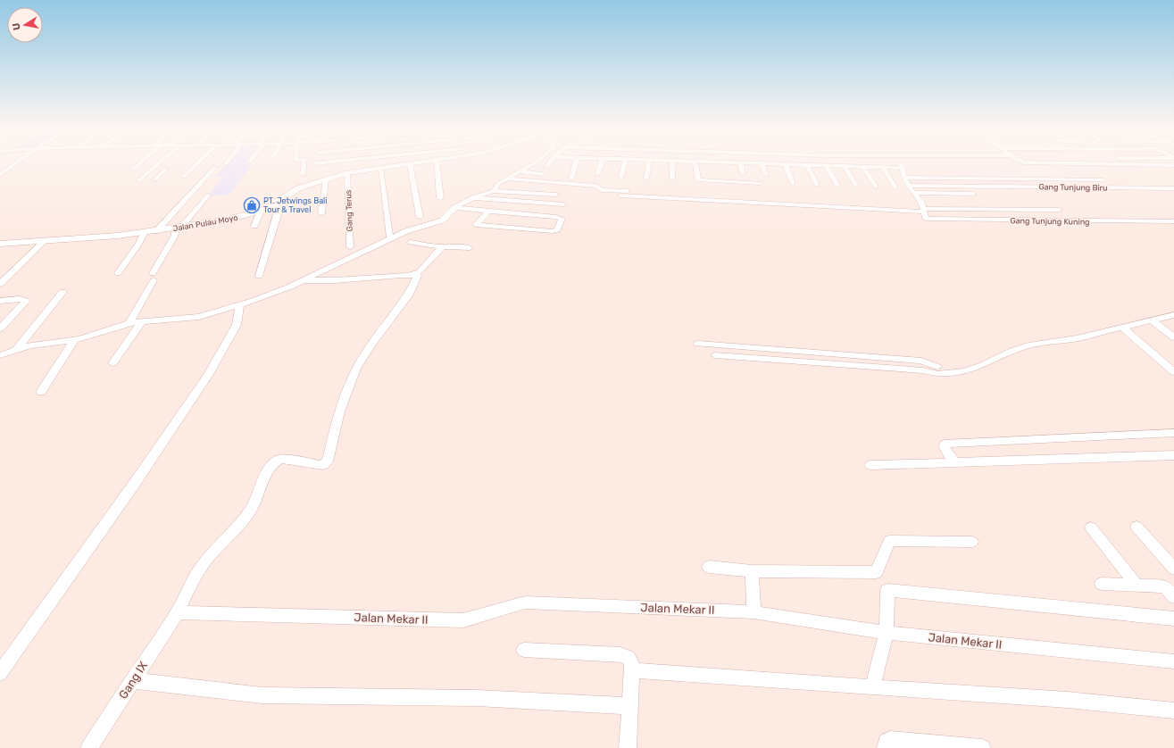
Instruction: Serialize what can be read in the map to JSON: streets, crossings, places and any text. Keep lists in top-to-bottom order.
{
  "streets": {
    "street": [
      "Gang Tunjung Biru",
      "Gang Terus",
      "Gang Tunjung Kuning",
      "Jalan Pulau Moyo",
      "Jalan Mekar II",
      "Gang IX"
    ]
  },
  "crossings": [
    ["Gang Terus", "Jalan Pulau Moyo"],
    ["Jalan Mekar II", "Gang IX"]
  ],
  "places": {
    "shop": ["PT. Jetwings Bali Tour & Travel"]
  },
  "north": "left"
}
